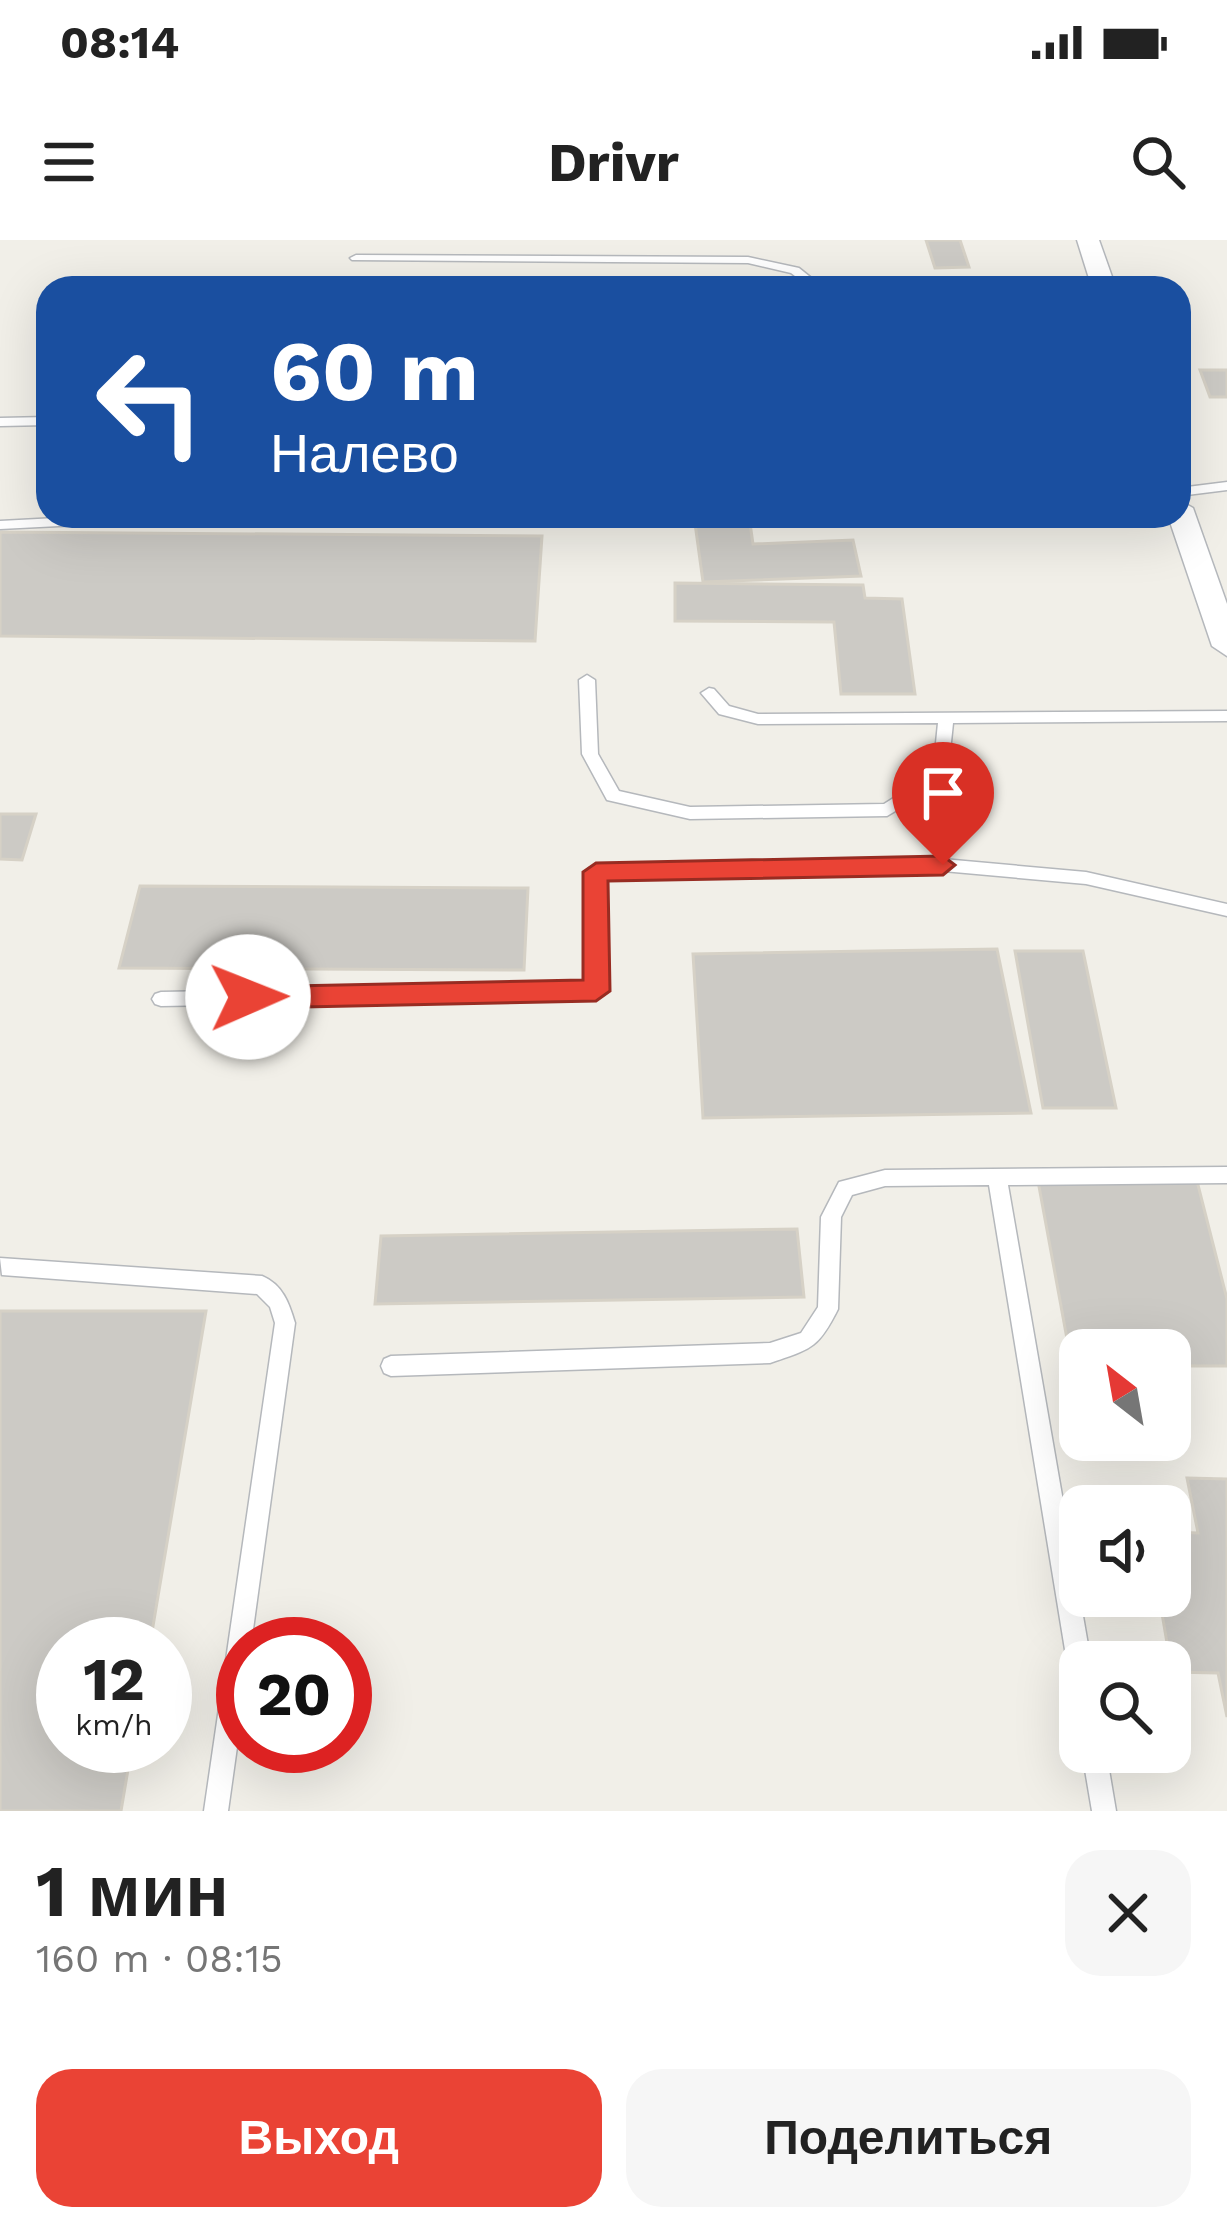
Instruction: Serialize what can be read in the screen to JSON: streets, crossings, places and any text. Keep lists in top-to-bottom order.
{
  "north": "top left",
  "page": {
    "status": "08:14",
    "header": "Drivr",
    "turn": ["60 m", "Налево"],
    "speed": "12 km/h",
    "limit": "20",
    "heading": ["1 мин", "160 m · 08:15"],
    "buttons": ["Выход", "Поделиться"]
  }
}
